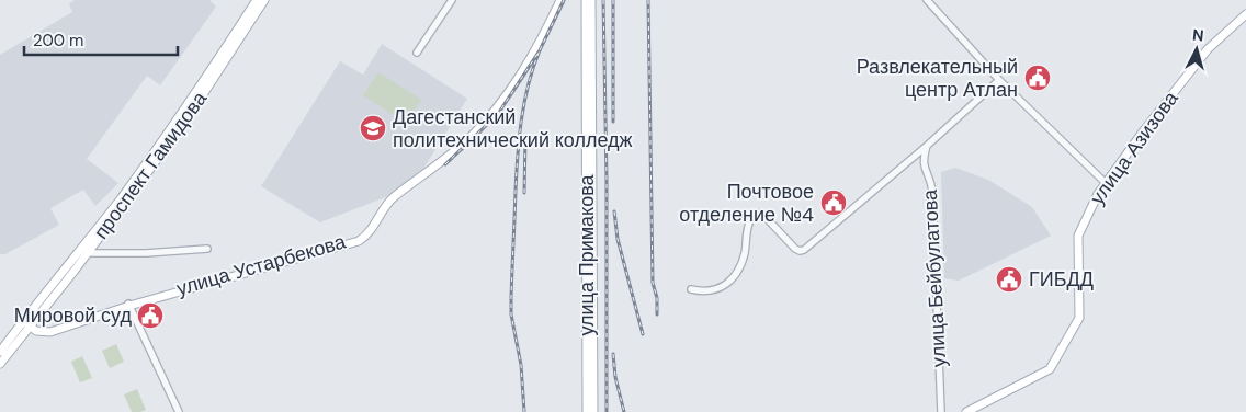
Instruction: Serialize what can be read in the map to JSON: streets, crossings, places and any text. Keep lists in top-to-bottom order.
{
  "streets": {
    "main road": [
      "улица Азизова",
      "проспект Гамидова",
      "улица Примакова",
      "улица Устарбекова"
    ],
    "street": ["улица Бейбулатова"]
  },
  "places": {
    "public building": [
      "Развлекательный центр Атлан",
      "Почтовое отделение №4",
      "ГИБДД",
      "Мировой суд"
    ],
    "school or university": ["Дагестанский политехнический колледж"]
  },
  "scale_bar": "200 m",
  "north": "top"
}
